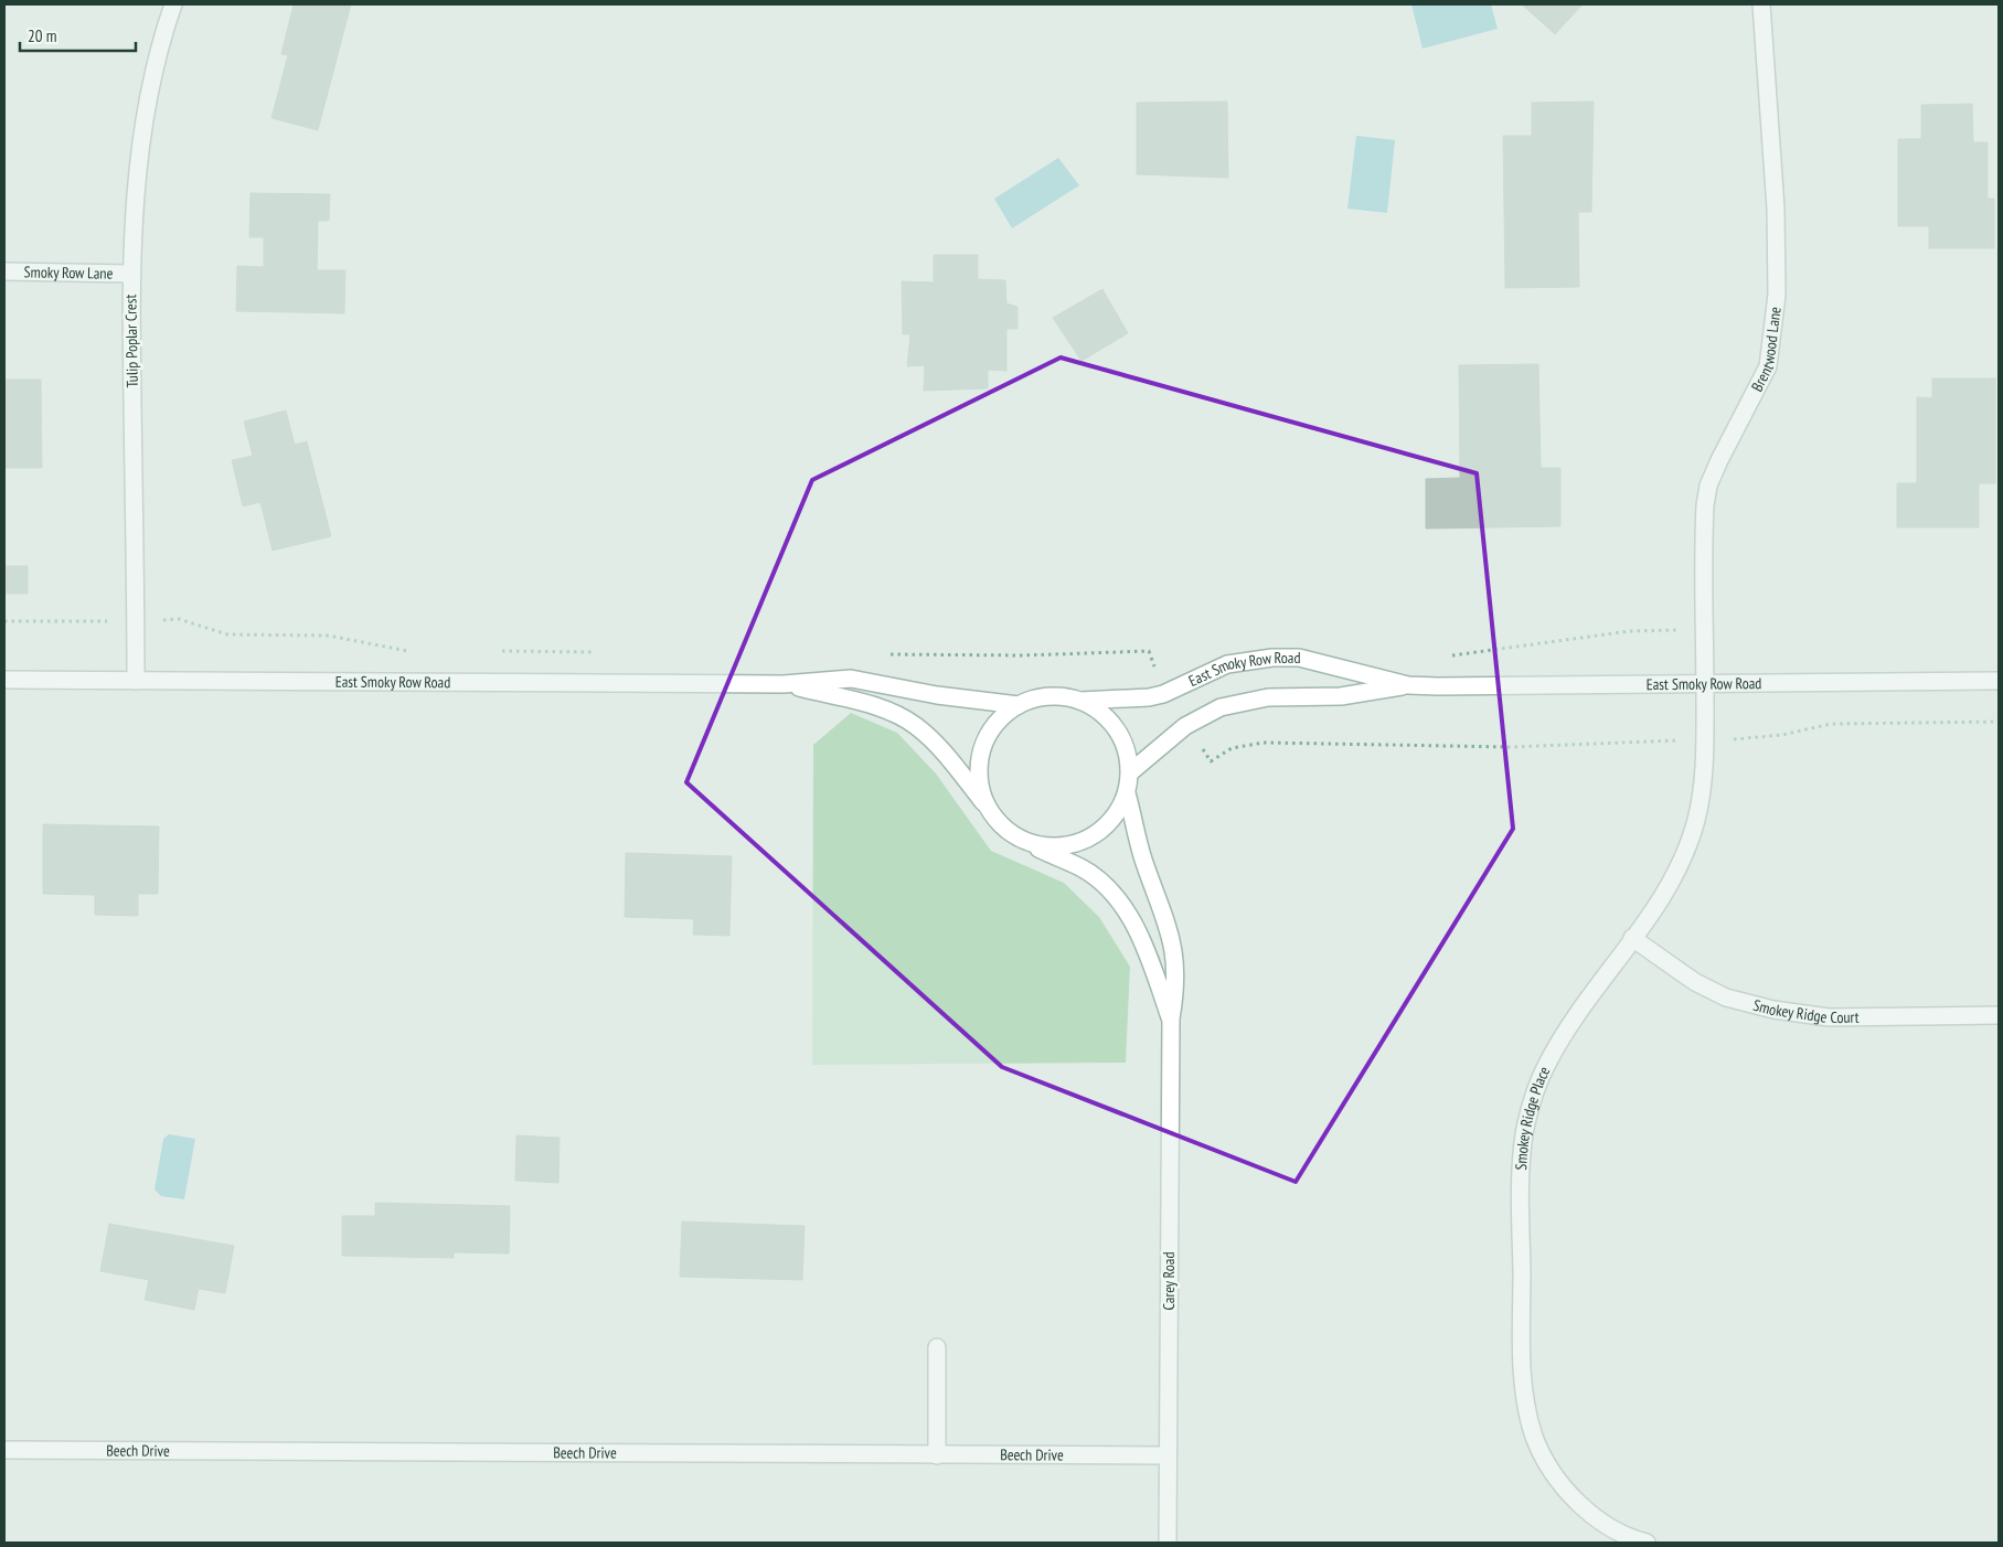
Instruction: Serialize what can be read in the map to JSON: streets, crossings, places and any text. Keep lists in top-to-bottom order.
{
  "streets": {
    "street": [
      "Smoky Row Lane",
      "Tulip Poplar Crest",
      "Brentwood Lane",
      "East Smoky Row Road",
      "Smokey Ridge Court",
      "Smokey Ridge Place",
      "Carey Road",
      "Beech Drive"
    ]
  },
  "crossings": [
    ["Smoky Row Lane", "Tulip Poplar Crest"],
    ["Tulip Poplar Crest", "East Smoky Row Road"],
    ["Brentwood Lane", "East Smoky Row Road"],
    ["Brentwood Lane", "Smokey Ridge Place"],
    ["East Smoky Row Road", "Smokey Ridge Place"],
    ["East Smoky Row Road", "Carey Road"],
    ["Smokey Ridge Court", "Smokey Ridge Place"],
    ["Carey Road", "Beech Drive"]
  ],
  "scale_bar": "20 m"
}
